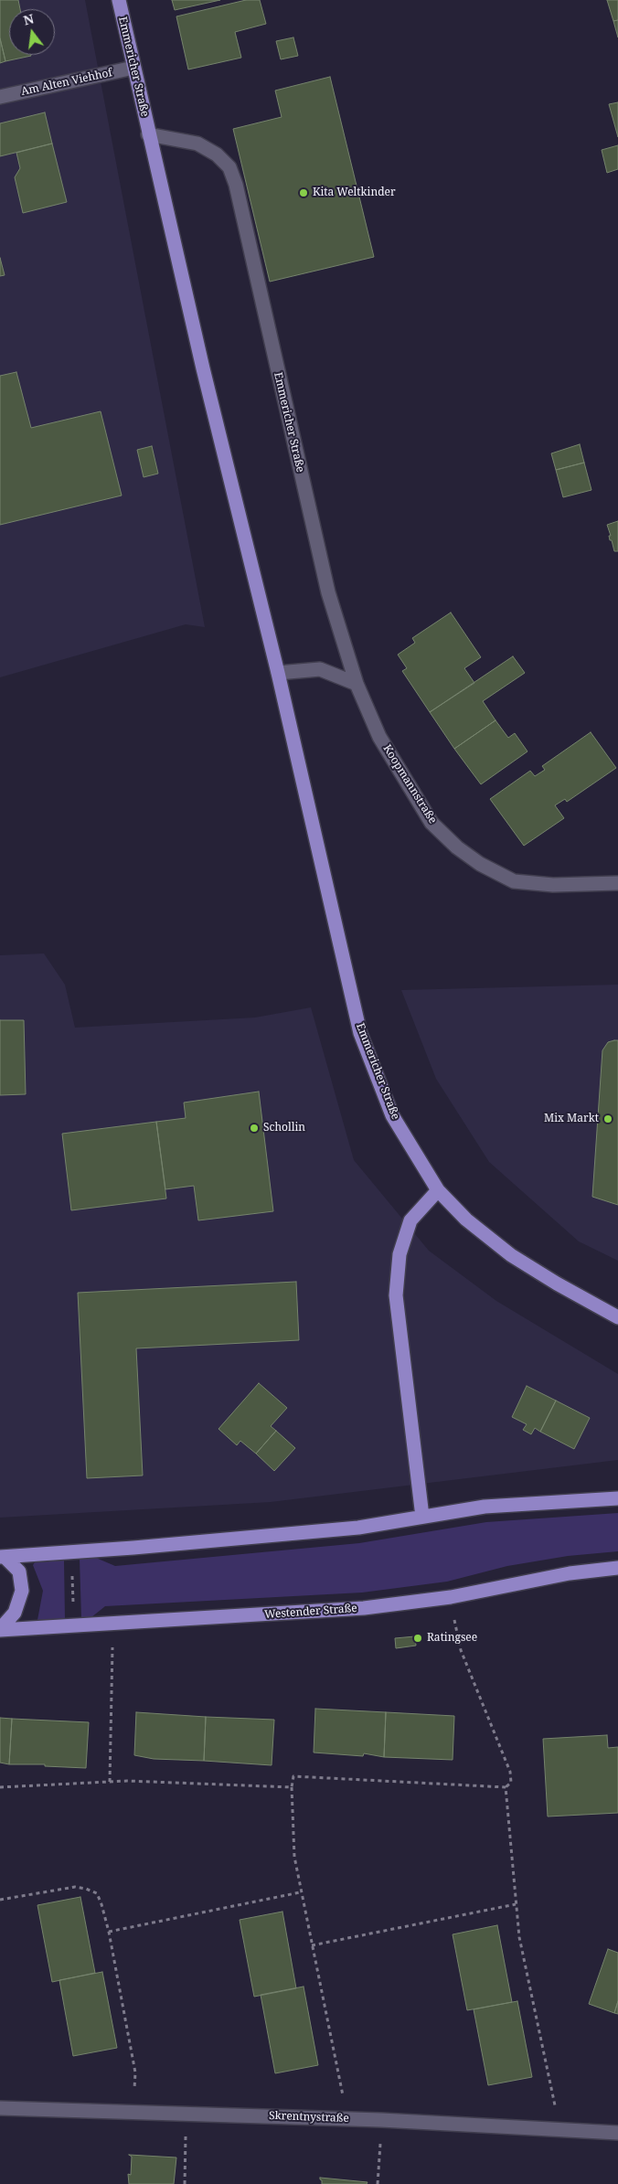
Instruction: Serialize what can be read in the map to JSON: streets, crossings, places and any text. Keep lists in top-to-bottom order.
{
  "streets": {
    "main road": ["Emmericher Straße", "Westender Straße"],
    "street": ["Am Alten Viehhof", "Koopmannstraße", "Skrentnystraße"]
  },
  "crossings": [
    ["Emmericher Straße", "Am Alten Viehhof"],
    ["Emmericher Straße", "Koopmannstraße"]
  ],
  "places": [
    "Kita Weltkinder",
    "Mix Markt",
    "Schollin",
    "Ratingsee"
  ],
  "north": "top"
}
